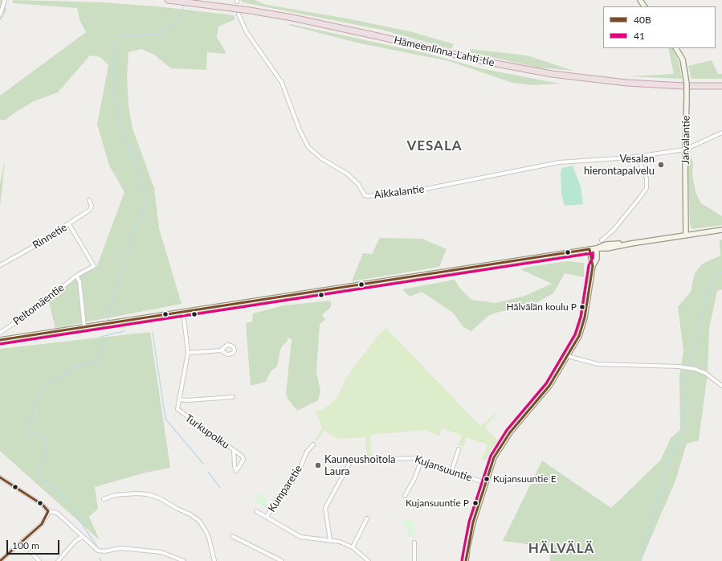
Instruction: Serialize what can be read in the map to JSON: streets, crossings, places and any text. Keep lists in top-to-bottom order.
{
  "streets": {
    "highway": ["Hämeenlinna-Lahti-tie"],
    "street": [
      "Jarvalantie",
      "Aikkalantie",
      "Rinnetie",
      "Peltomäentie",
      "Turkupolku",
      "Kujansuuntie",
      "Kumparetie"
    ]
  },
  "crossings": [
    ["Jarvalantie", "Aikkalantie"],
    ["Rinnetie", "Peltomäentie"]
  ],
  "districts": ["VESALA", "HÄLVÄLÄ"],
  "places": [
    "Vesalan hierontapalvelu",
    "Hälvälän koulu P",
    "Kauneushoitola Laura",
    "Kujansuuntie E",
    "Kujansuuntie P"
  ],
  "lines": ["transit line 40B", "transit line 41"],
  "legend": ["40B", "41"],
  "scale_bar": "100 m"
}
